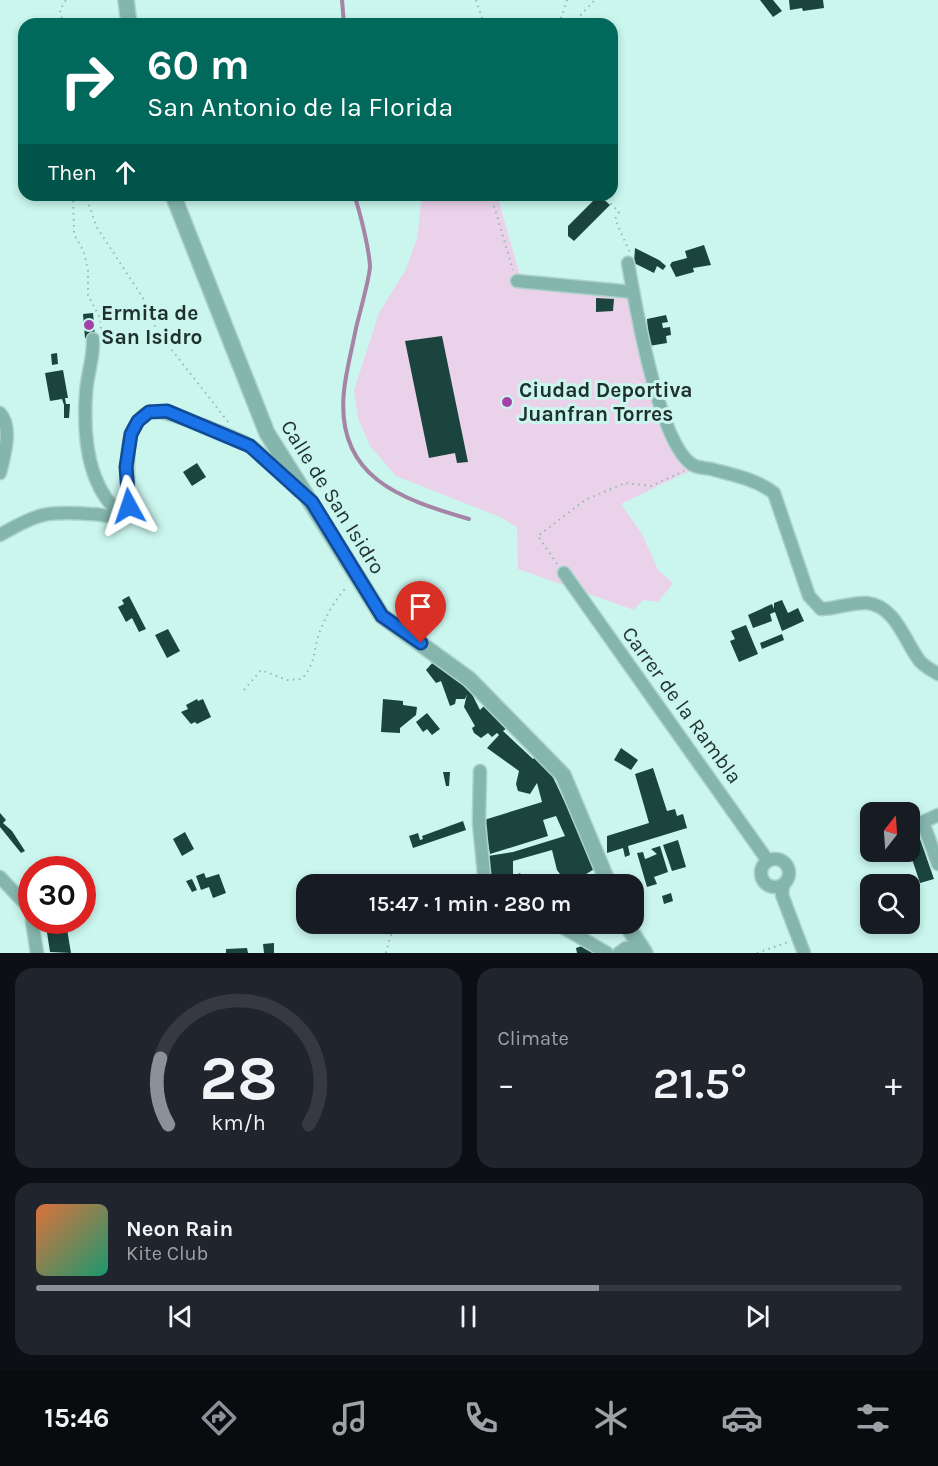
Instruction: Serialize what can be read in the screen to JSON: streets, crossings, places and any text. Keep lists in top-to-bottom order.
{
  "streets": {
    "street": ["Calle de San Isidro", "Carrer de la Rambla"]
  },
  "places": ["Ermita de San Isidro", "Ciudad Deportiva Juanfran Torres"],
  "north": "top",
  "page": {
    "turn": ["60 m", "San Antonio de la Florida"],
    "then": "Then",
    "limit": "30",
    "trip": "15:47 · 1 min · 280 m",
    "tile": "Climate",
    "heat": ["−", "21.5°", "+"],
    "song": ["Neon Rain", "Kite Club"],
    "tabs": "15:46",
    "gauge": ["28", "km/h"]
  }
}
